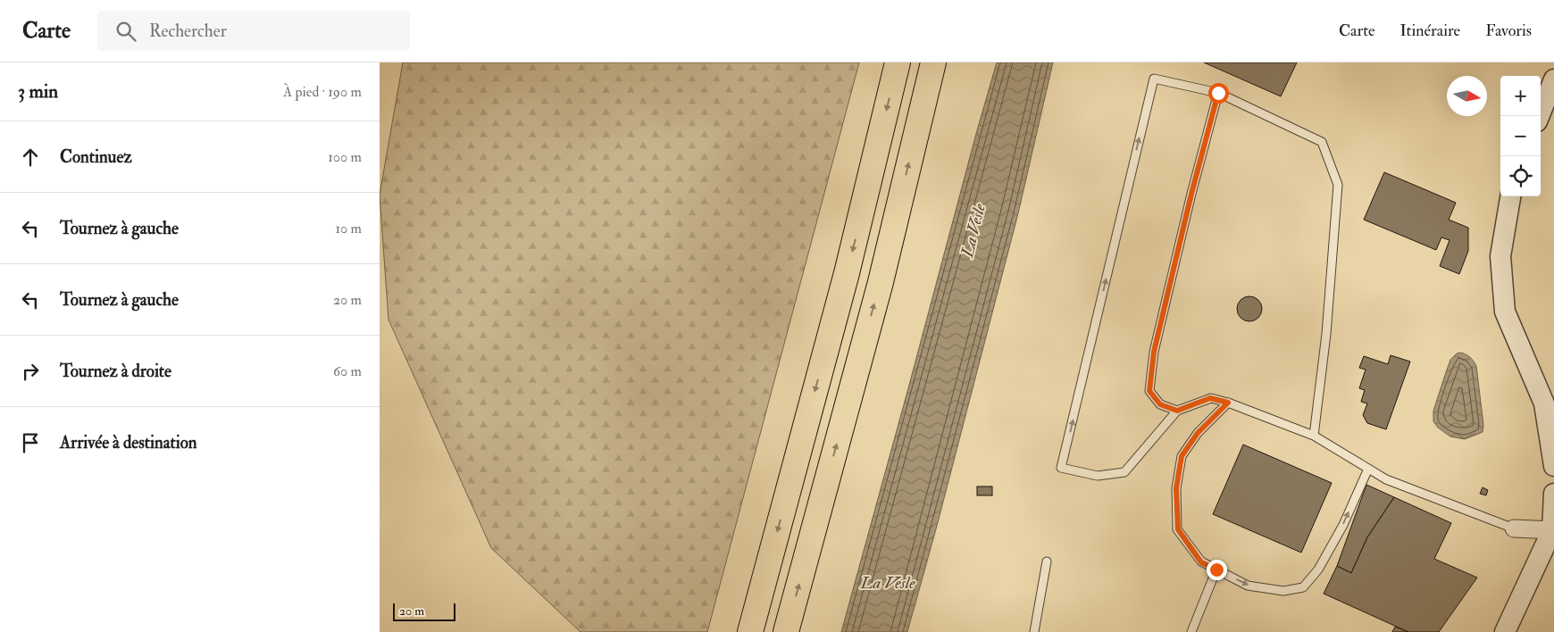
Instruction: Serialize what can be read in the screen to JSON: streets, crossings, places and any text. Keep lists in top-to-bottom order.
{
  "water": ["La Vesle"],
  "scale_bar": "20 m",
  "north": "right",
  "page": {
    "header": "Carte",
    "search": "Rechercher",
    "nav": ["Carte", "Itinéraire", "Favoris"],
    "heading": ["3 min", "À pied · 190 m"],
    "map_buttons": ["+", "−"],
    "list": [
      ["Continuez", "100 m"],
      ["Tournez à gauche", "10 m"],
      ["Tournez à gauche", "20 m"],
      ["Tournez à droite", "60 m"],
      "Arrivée à destination"
    ],
    "scale": "20 m"
  }
}
